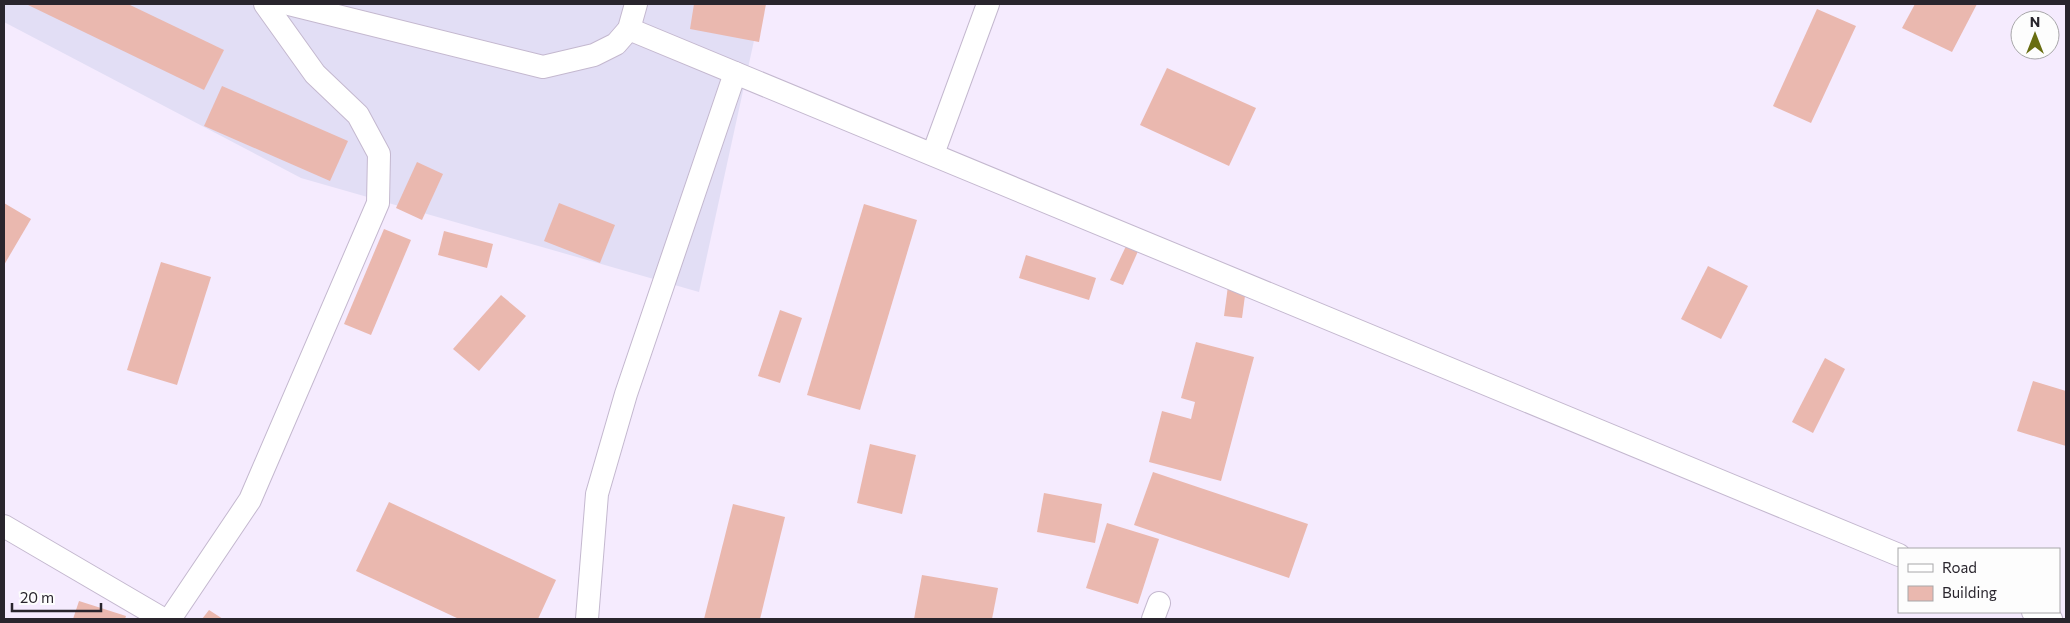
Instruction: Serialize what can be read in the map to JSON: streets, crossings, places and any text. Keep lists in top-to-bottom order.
{
  "legend": ["Road", "Building"],
  "scale_bar": "20 m",
  "north": "top"
}
